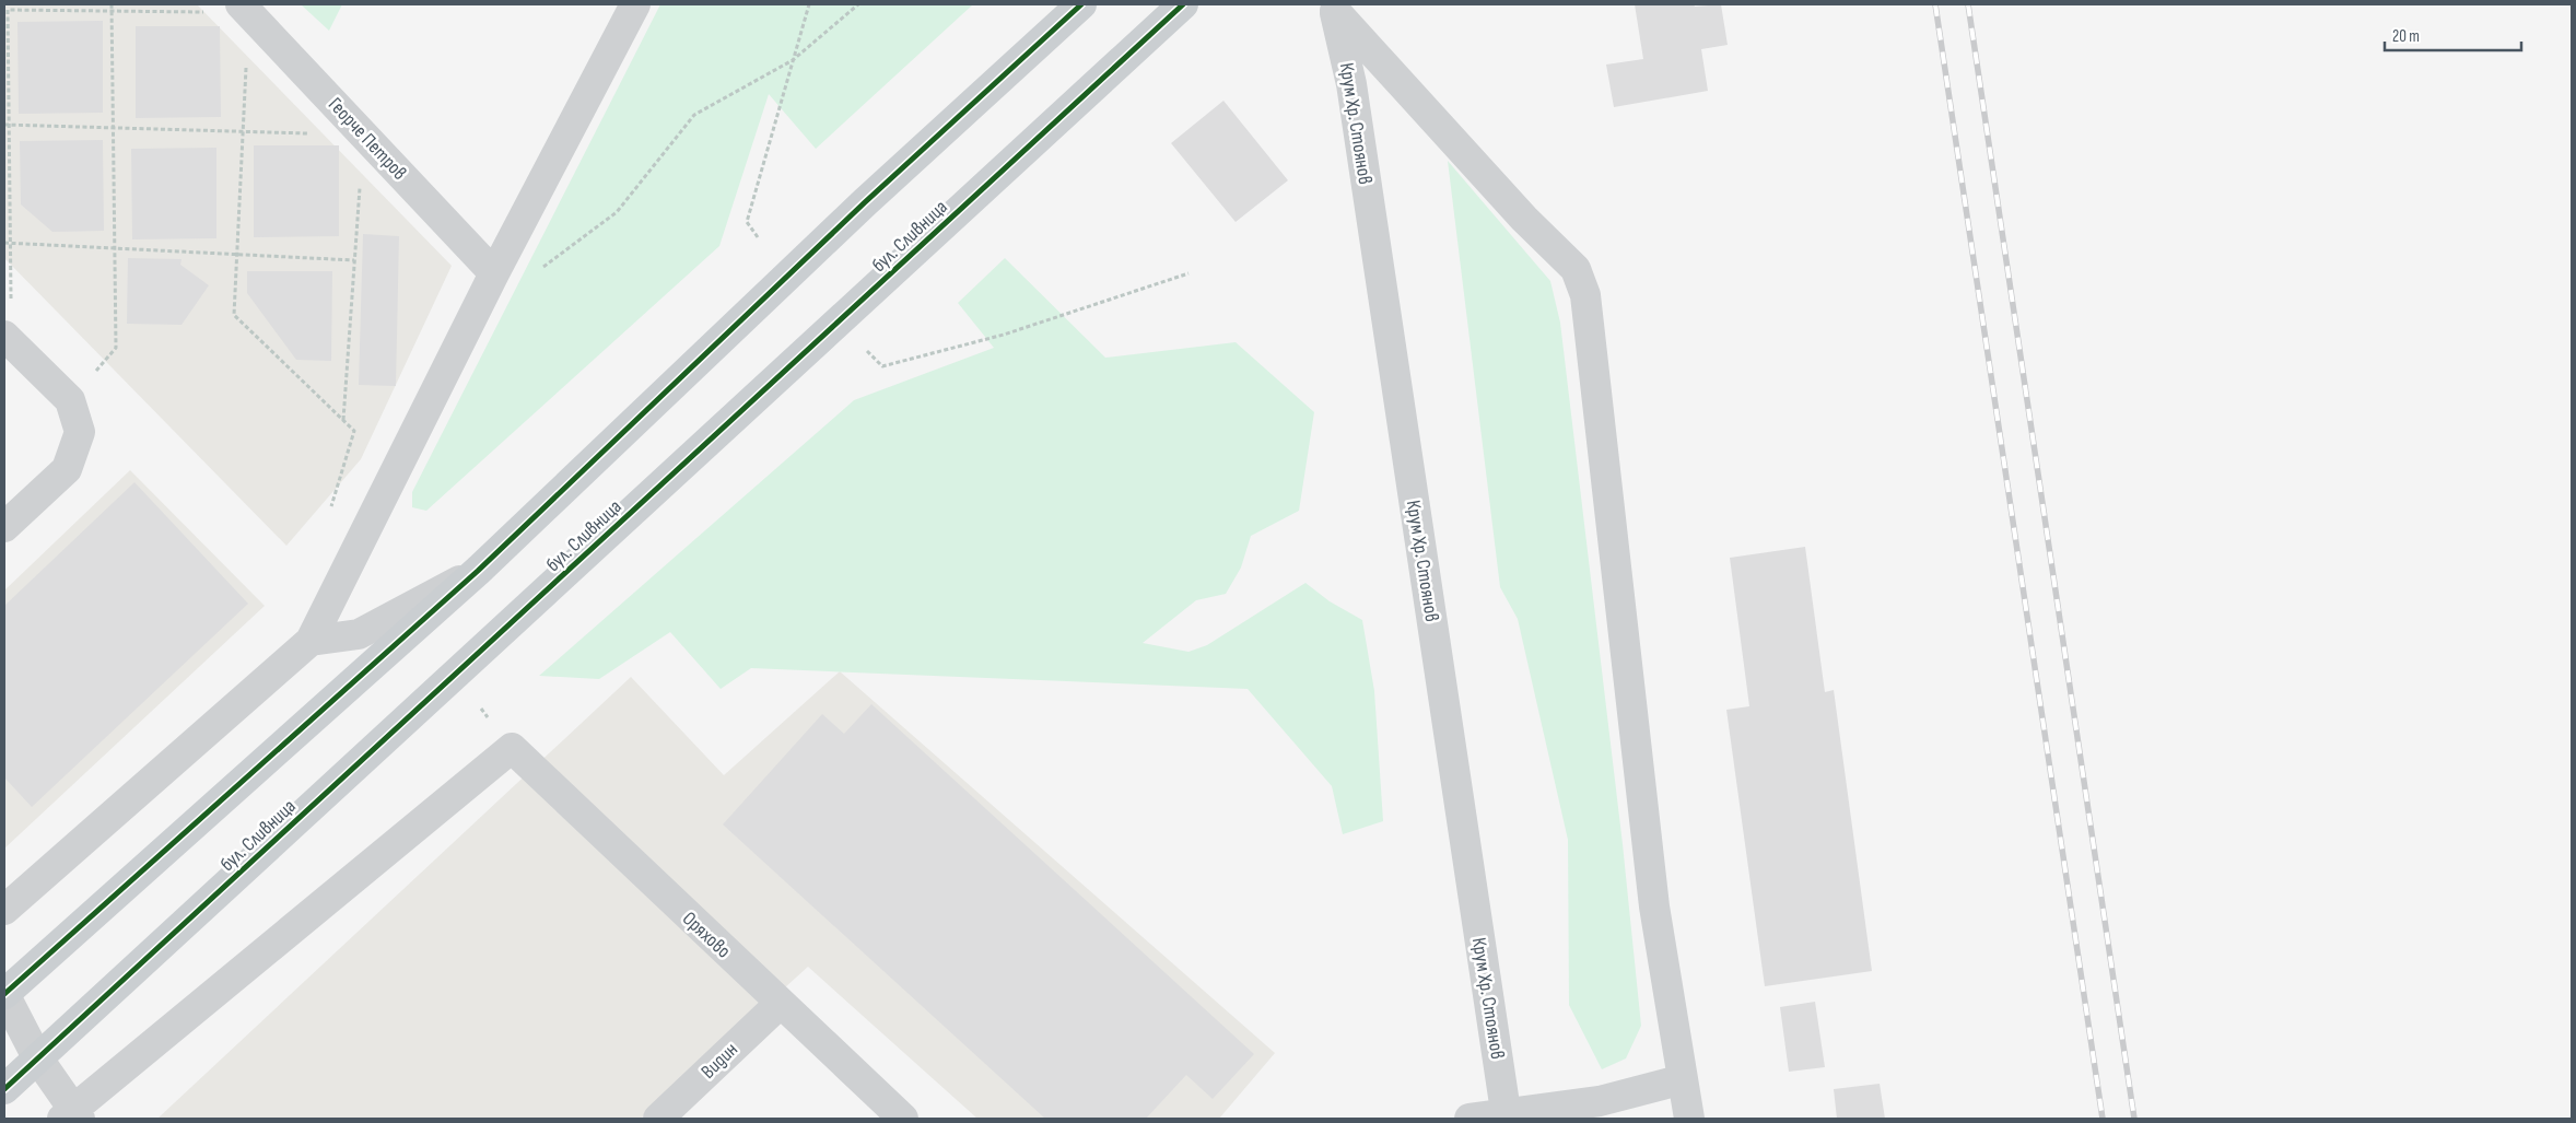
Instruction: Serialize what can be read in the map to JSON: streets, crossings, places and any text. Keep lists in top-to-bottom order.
{
  "streets": {
    "main road": ["бул. Сливница"],
    "street": [
      "Крум Хр. Стоянов",
      "Георче Петров",
      "Оряхово",
      "Видин"
    ]
  },
  "crossings": [
    ["Оряхово", "Видин"]
  ],
  "scale_bar": "20 m"
}
